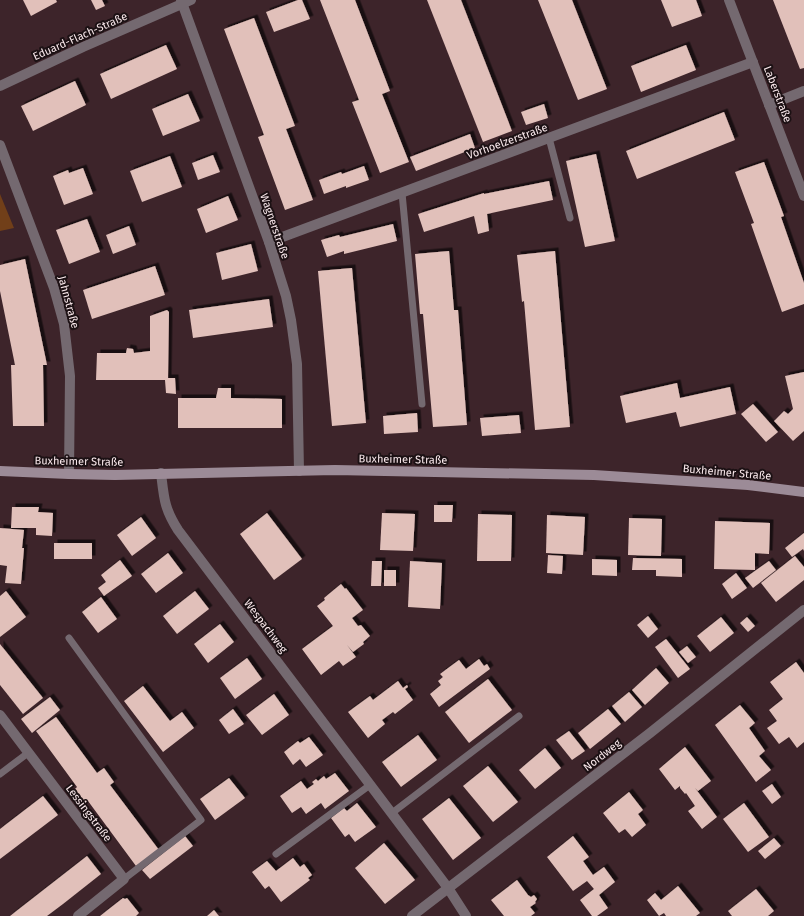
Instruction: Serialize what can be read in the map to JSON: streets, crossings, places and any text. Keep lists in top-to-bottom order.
{
  "streets": {
    "main road": ["Buxheimer Straße"],
    "street": [
      "Eduard-Flach-Straße",
      "Laberstraße",
      "Vorhoelzerstraße",
      "Wagnerstraße",
      "Jahnstraße",
      "Wespachweg",
      "Nordweg",
      "Lessingstraße"
    ]
  },
  "crossings": [
    ["Eduard-Flach-Straße", "Wagnerstraße"],
    ["Laberstraße", "Vorhoelzerstraße"],
    ["Vorhoelzerstraße", "Wagnerstraße"],
    ["Wagnerstraße", "Buxheimer Straße"],
    ["Jahnstraße", "Buxheimer Straße"],
    ["Buxheimer Straße", "Wespachweg"],
    ["Wespachweg", "Nordweg"]
  ]
}
